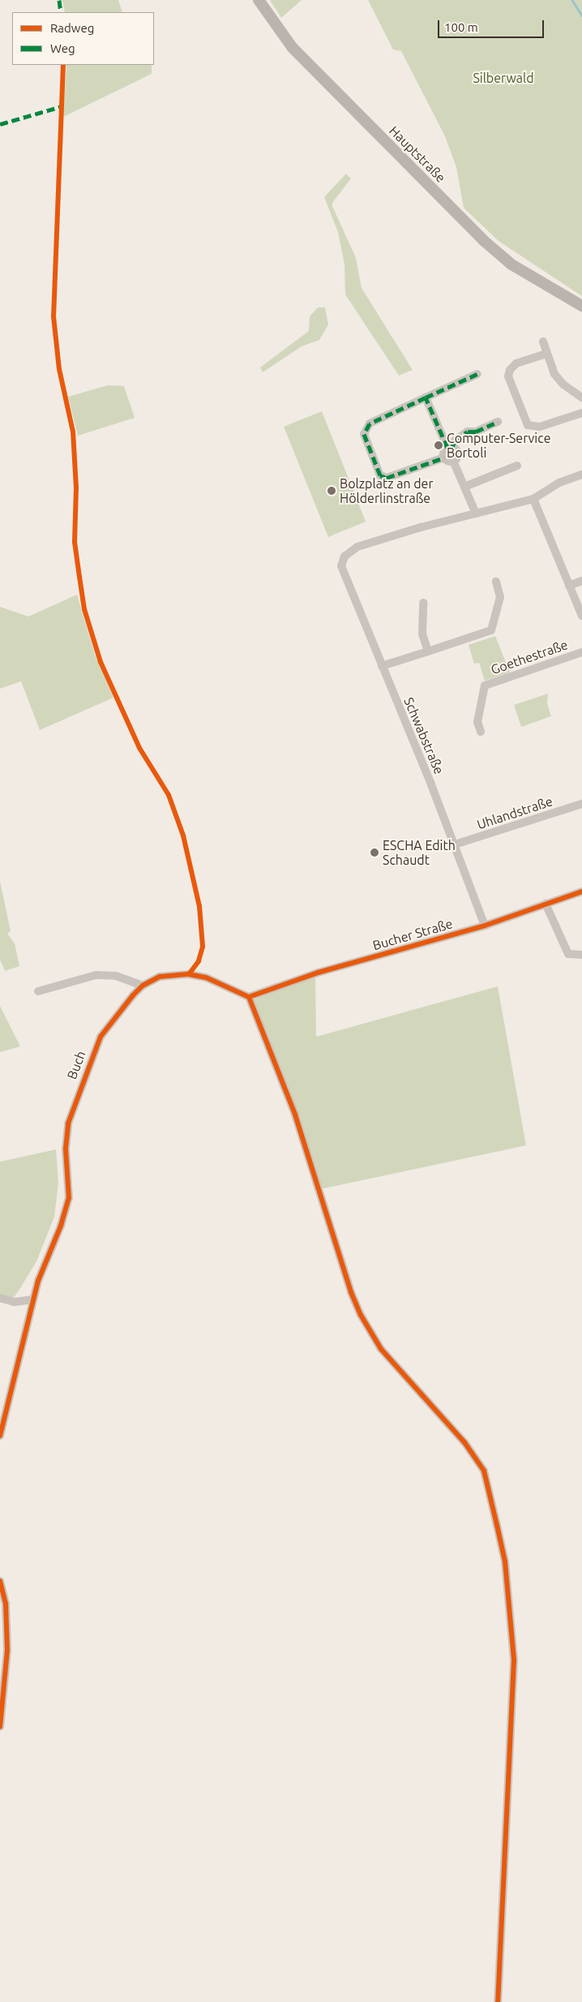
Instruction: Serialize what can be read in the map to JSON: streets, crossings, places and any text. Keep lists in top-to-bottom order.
{
  "streets": {
    "main road": ["Hauptstraße"],
    "street": [
      "Goethestraße",
      "Schwabstraße",
      "Uhlandstraße",
      "Bucher Straße",
      "Buch"
    ]
  },
  "crossings": [
    ["Schwabstraße", "Uhlandstraße"],
    ["Schwabstraße", "Bucher Straße"],
    ["Bucher Straße", "Buch"]
  ],
  "parks": ["Silberwald"],
  "places": ["Computer-Service Bortoli", "Bolzplatz an der Hölderlinstraße", "ESCHA Edith Schaudt"],
  "legend": ["Radweg", "Weg"],
  "scale_bar": "100 m"
}
